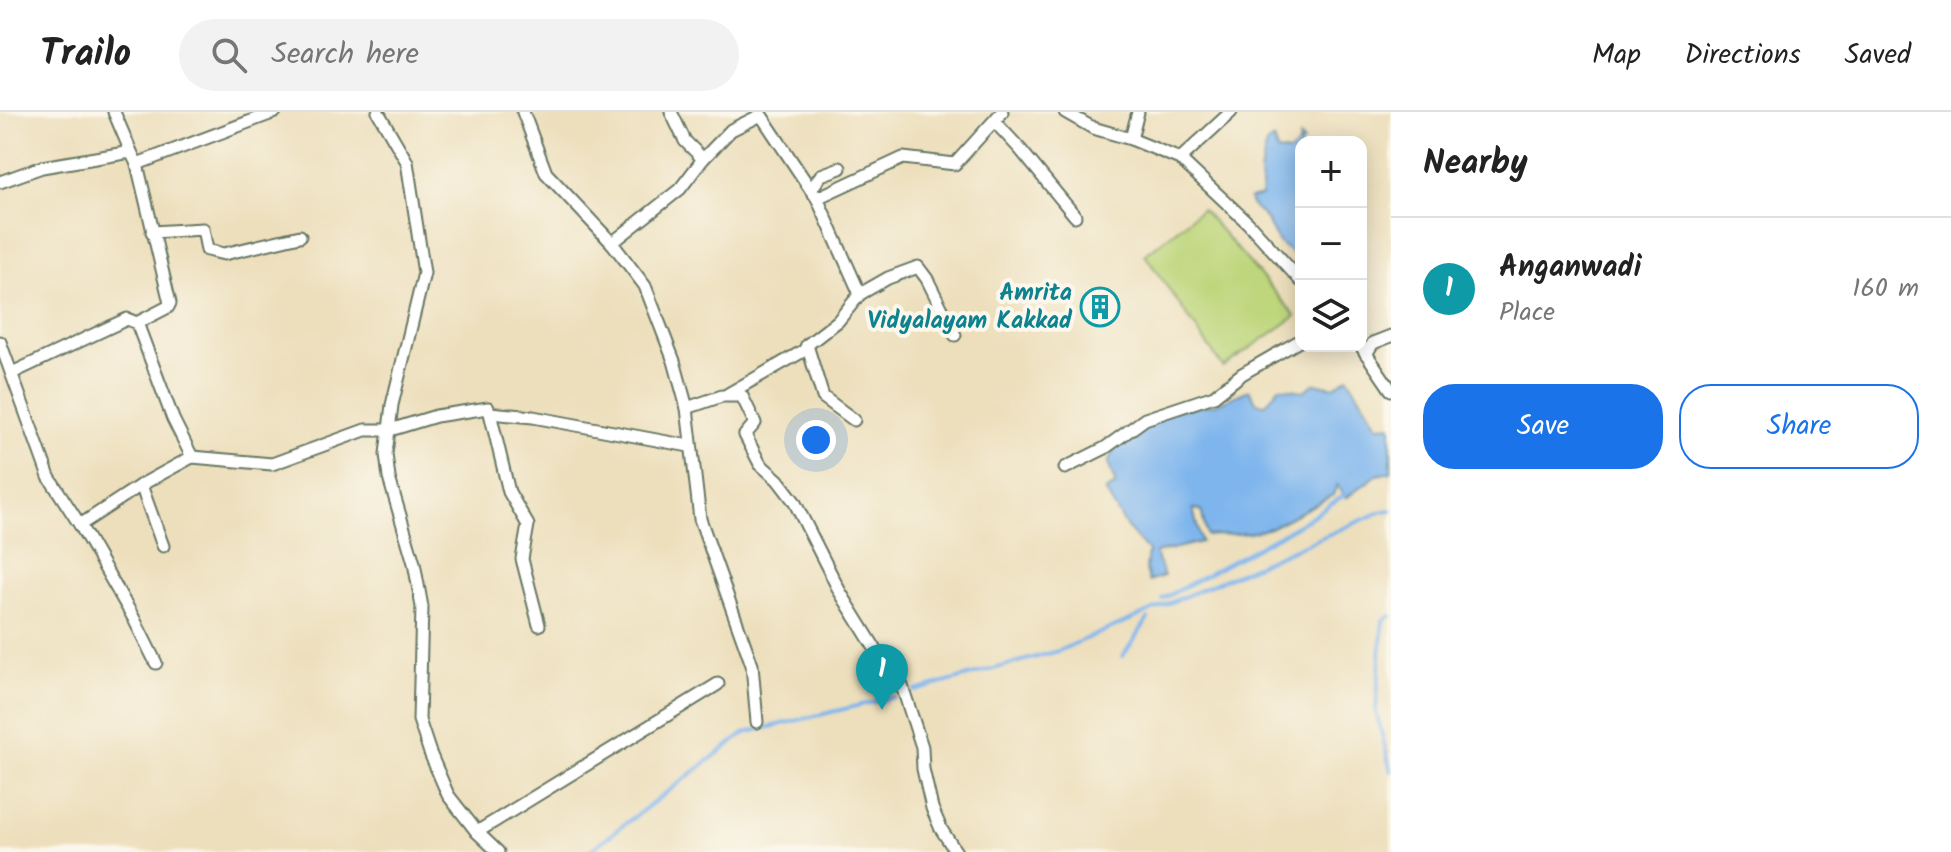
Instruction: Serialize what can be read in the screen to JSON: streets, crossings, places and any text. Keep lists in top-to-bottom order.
{
  "places": {
    "building": ["Amrita Vidyalayam Kakkad"]
  },
  "page": {
    "header": "Trailo",
    "search": "Search here",
    "nav": ["Map", "Directions", "Saved"],
    "heading": "Nearby",
    "map_buttons": ["+", "−"],
    "list": [
      {
        "mark": "1",
        "name": "Anganwadi",
        "note": "Place",
        "value": "160 m"
      }
    ],
    "buttons": ["Save", "Share"],
    "pins": "1"
  }
}
